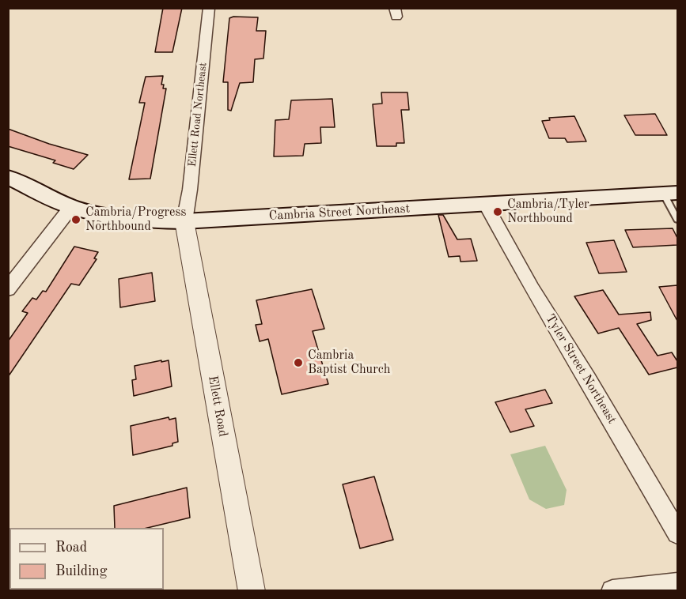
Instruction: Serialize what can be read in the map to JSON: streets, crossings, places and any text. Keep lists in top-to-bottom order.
{
  "streets": {
    "main road": ["Cambria Street Northeast"],
    "street": ["Ellett Road Northeast", "Tyler Street Northeast", "Ellett Road"]
  },
  "crossings": [
    ["Ellett Road Northeast", "Cambria Street Northeast"],
    ["Ellett Road Northeast", "Ellett Road"],
    ["Cambria Street Northeast", "Tyler Street Northeast"],
    ["Cambria Street Northeast", "Ellett Road"]
  ],
  "places": ["Cambria/Tyler Northbound", "Cambria/Progress Northbound", "Cambria Baptist Church"],
  "legend": ["Road", "Building"]
}
